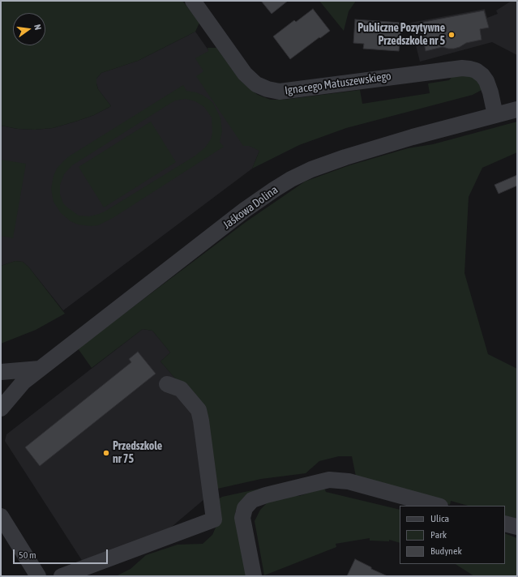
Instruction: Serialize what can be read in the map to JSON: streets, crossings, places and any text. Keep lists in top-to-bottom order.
{
  "streets": {
    "street": ["Ignacego Matuszewskiego", "Jaśkowa Dolina"]
  },
  "crossings": [
    ["Ignacego Matuszewskiego", "Jaśkowa Dolina"]
  ],
  "places": ["Publiczne Pozytywne Przedszkole nr 5", "Przedszkole nr 75"],
  "legend": ["Ulica", "Park", "Budynek"],
  "scale_bar": "50 m",
  "north": "right"
}
